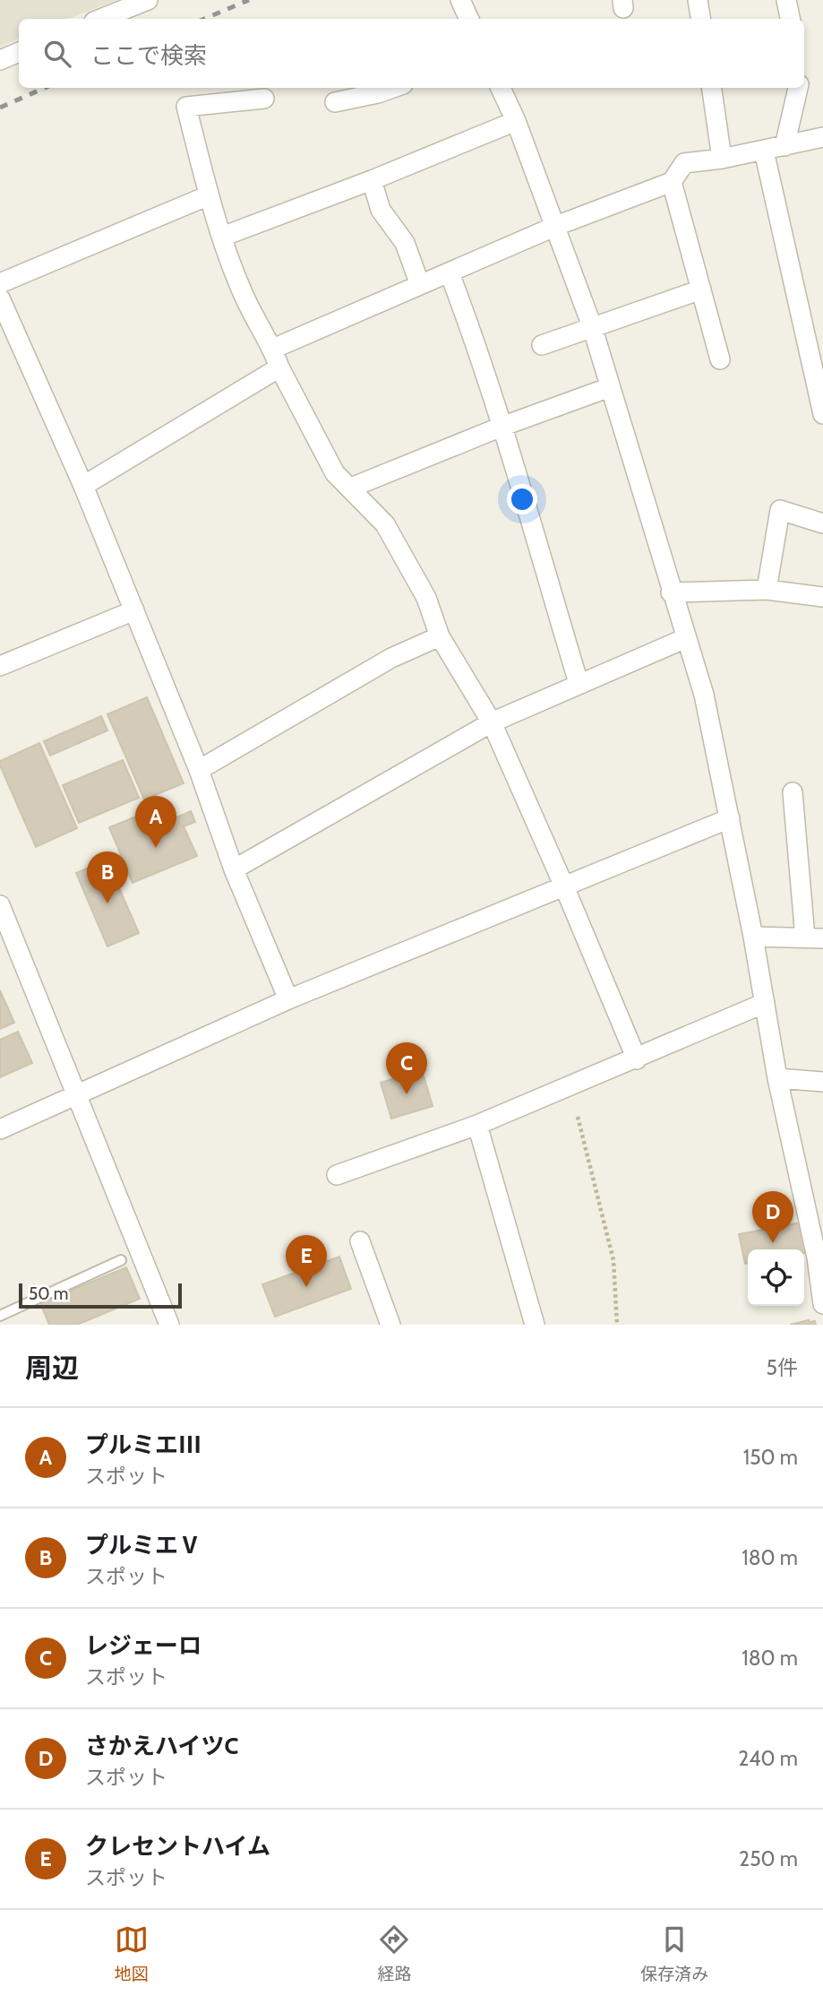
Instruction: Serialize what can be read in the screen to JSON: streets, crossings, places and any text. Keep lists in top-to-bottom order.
{
  "scale_bar": "50 m",
  "page": {
    "search": "ここで検索",
    "pins": [
      "A",
      "B",
      "C",
      "D",
      "E"
    ],
    "scale": "50 m",
    "heading": ["周辺", "5件"],
    "list": [
      {
        "mark": "A",
        "name": "プルミエⅢ",
        "note": "スポット",
        "value": "150 m"
      },
      {
        "mark": "B",
        "name": "プルミエⅤ",
        "note": "スポット",
        "value": "180 m"
      },
      {
        "mark": "C",
        "name": "レジェーロ",
        "note": "スポット",
        "value": "180 m"
      },
      {
        "mark": "D",
        "name": "さかえハイツC",
        "note": "スポット",
        "value": "240 m"
      },
      {
        "mark": "E",
        "name": "クレセントハイム",
        "note": "スポット",
        "value": "250 m"
      }
    ],
    "nav": ["地図", "経路", "保存済み"]
  }
}
